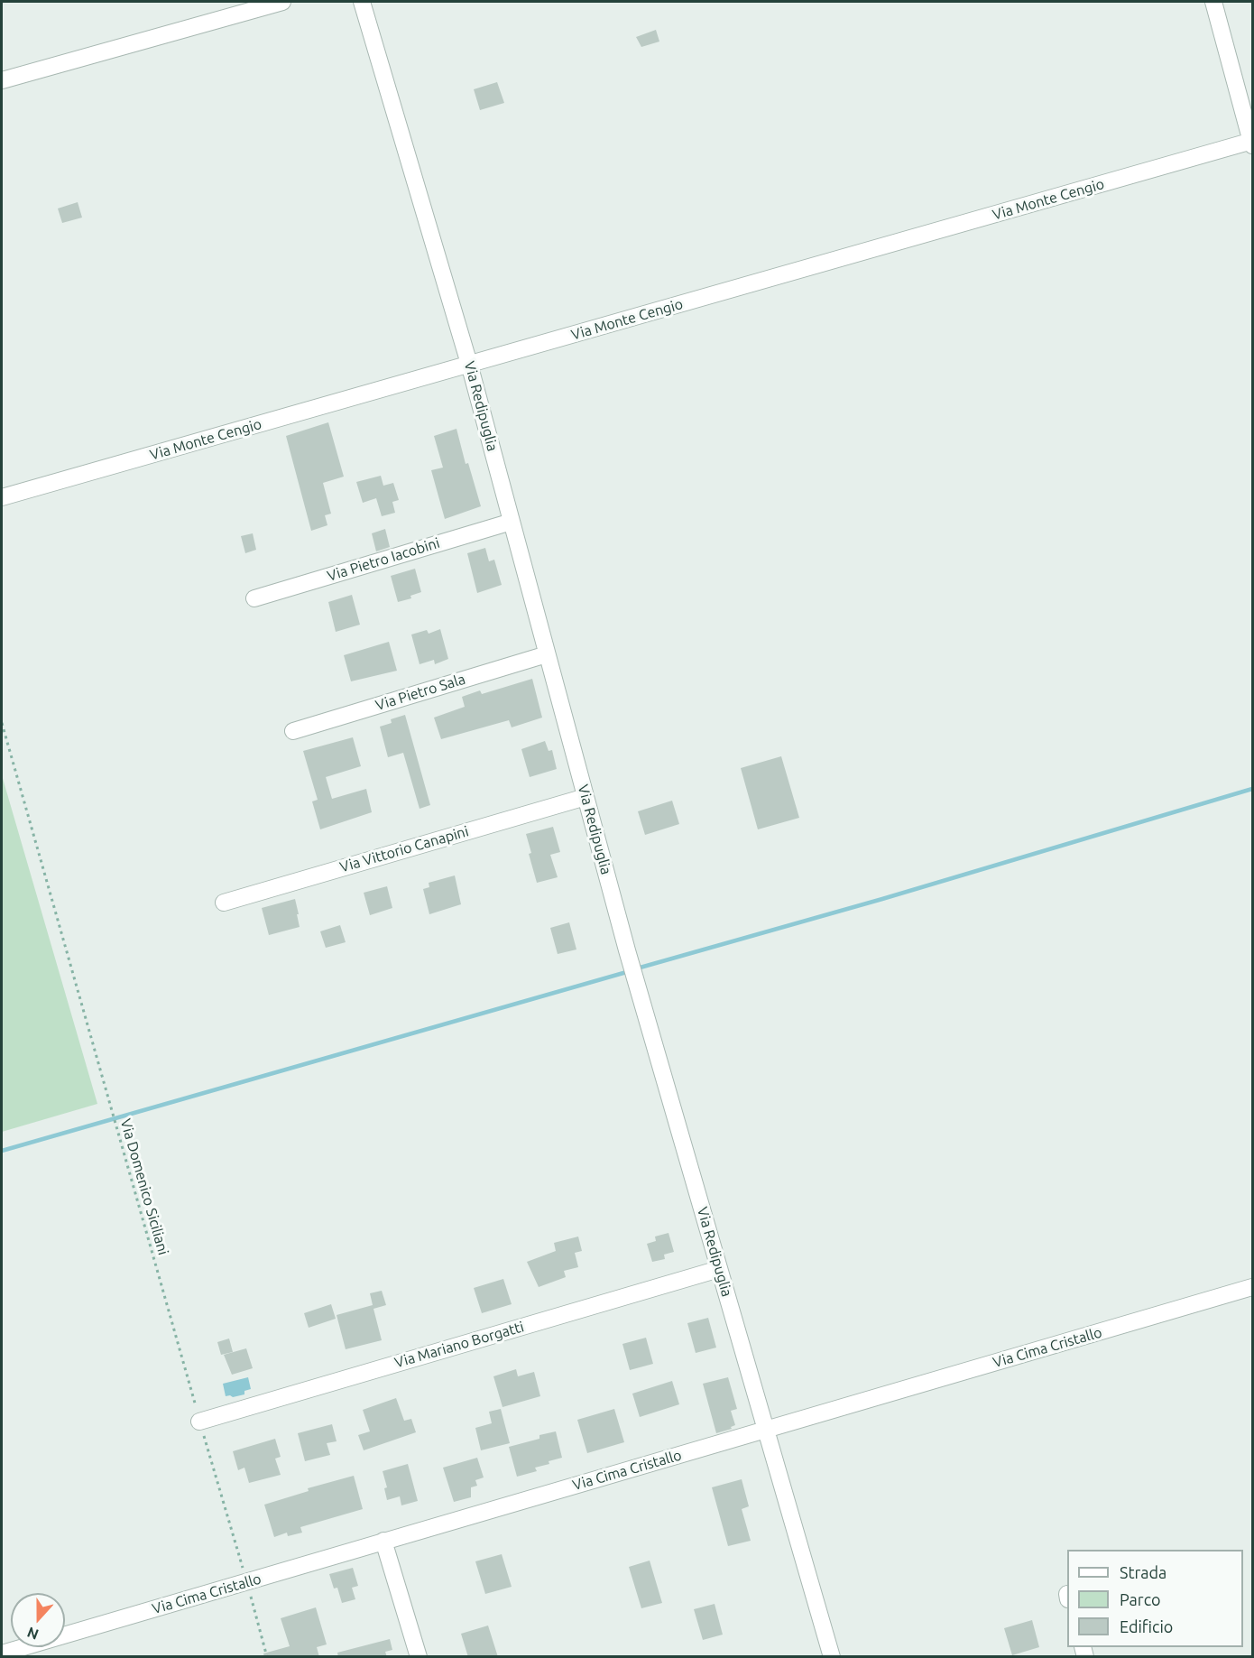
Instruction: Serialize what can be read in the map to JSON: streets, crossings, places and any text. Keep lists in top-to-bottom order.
{
  "streets": {
    "street": [
      "Via Monte Cengio",
      "Via Redipuglia",
      "Via Pietro Iacobini",
      "Via Pietro Sala",
      "Via Vittorio Canapini",
      "Via Mariano Borgatti",
      "Via Cima Cristallo"
    ],
    "path": ["Via Domenico Siciliani"]
  },
  "crossings": [
    ["Via Monte Cengio", "Via Redipuglia"],
    ["Via Redipuglia", "Via Pietro Iacobini"],
    ["Via Redipuglia", "Via Pietro Sala"],
    ["Via Redipuglia", "Via Vittorio Canapini"],
    ["Via Redipuglia", "Via Mariano Borgatti"],
    ["Via Redipuglia", "Via Cima Cristallo"],
    ["Via Domenico Siciliani", "Via Mariano Borgatti"],
    ["Via Domenico Siciliani", "Via Cima Cristallo"]
  ],
  "legend": ["Strada", "Parco", "Edificio"],
  "north": "bottom"
}
